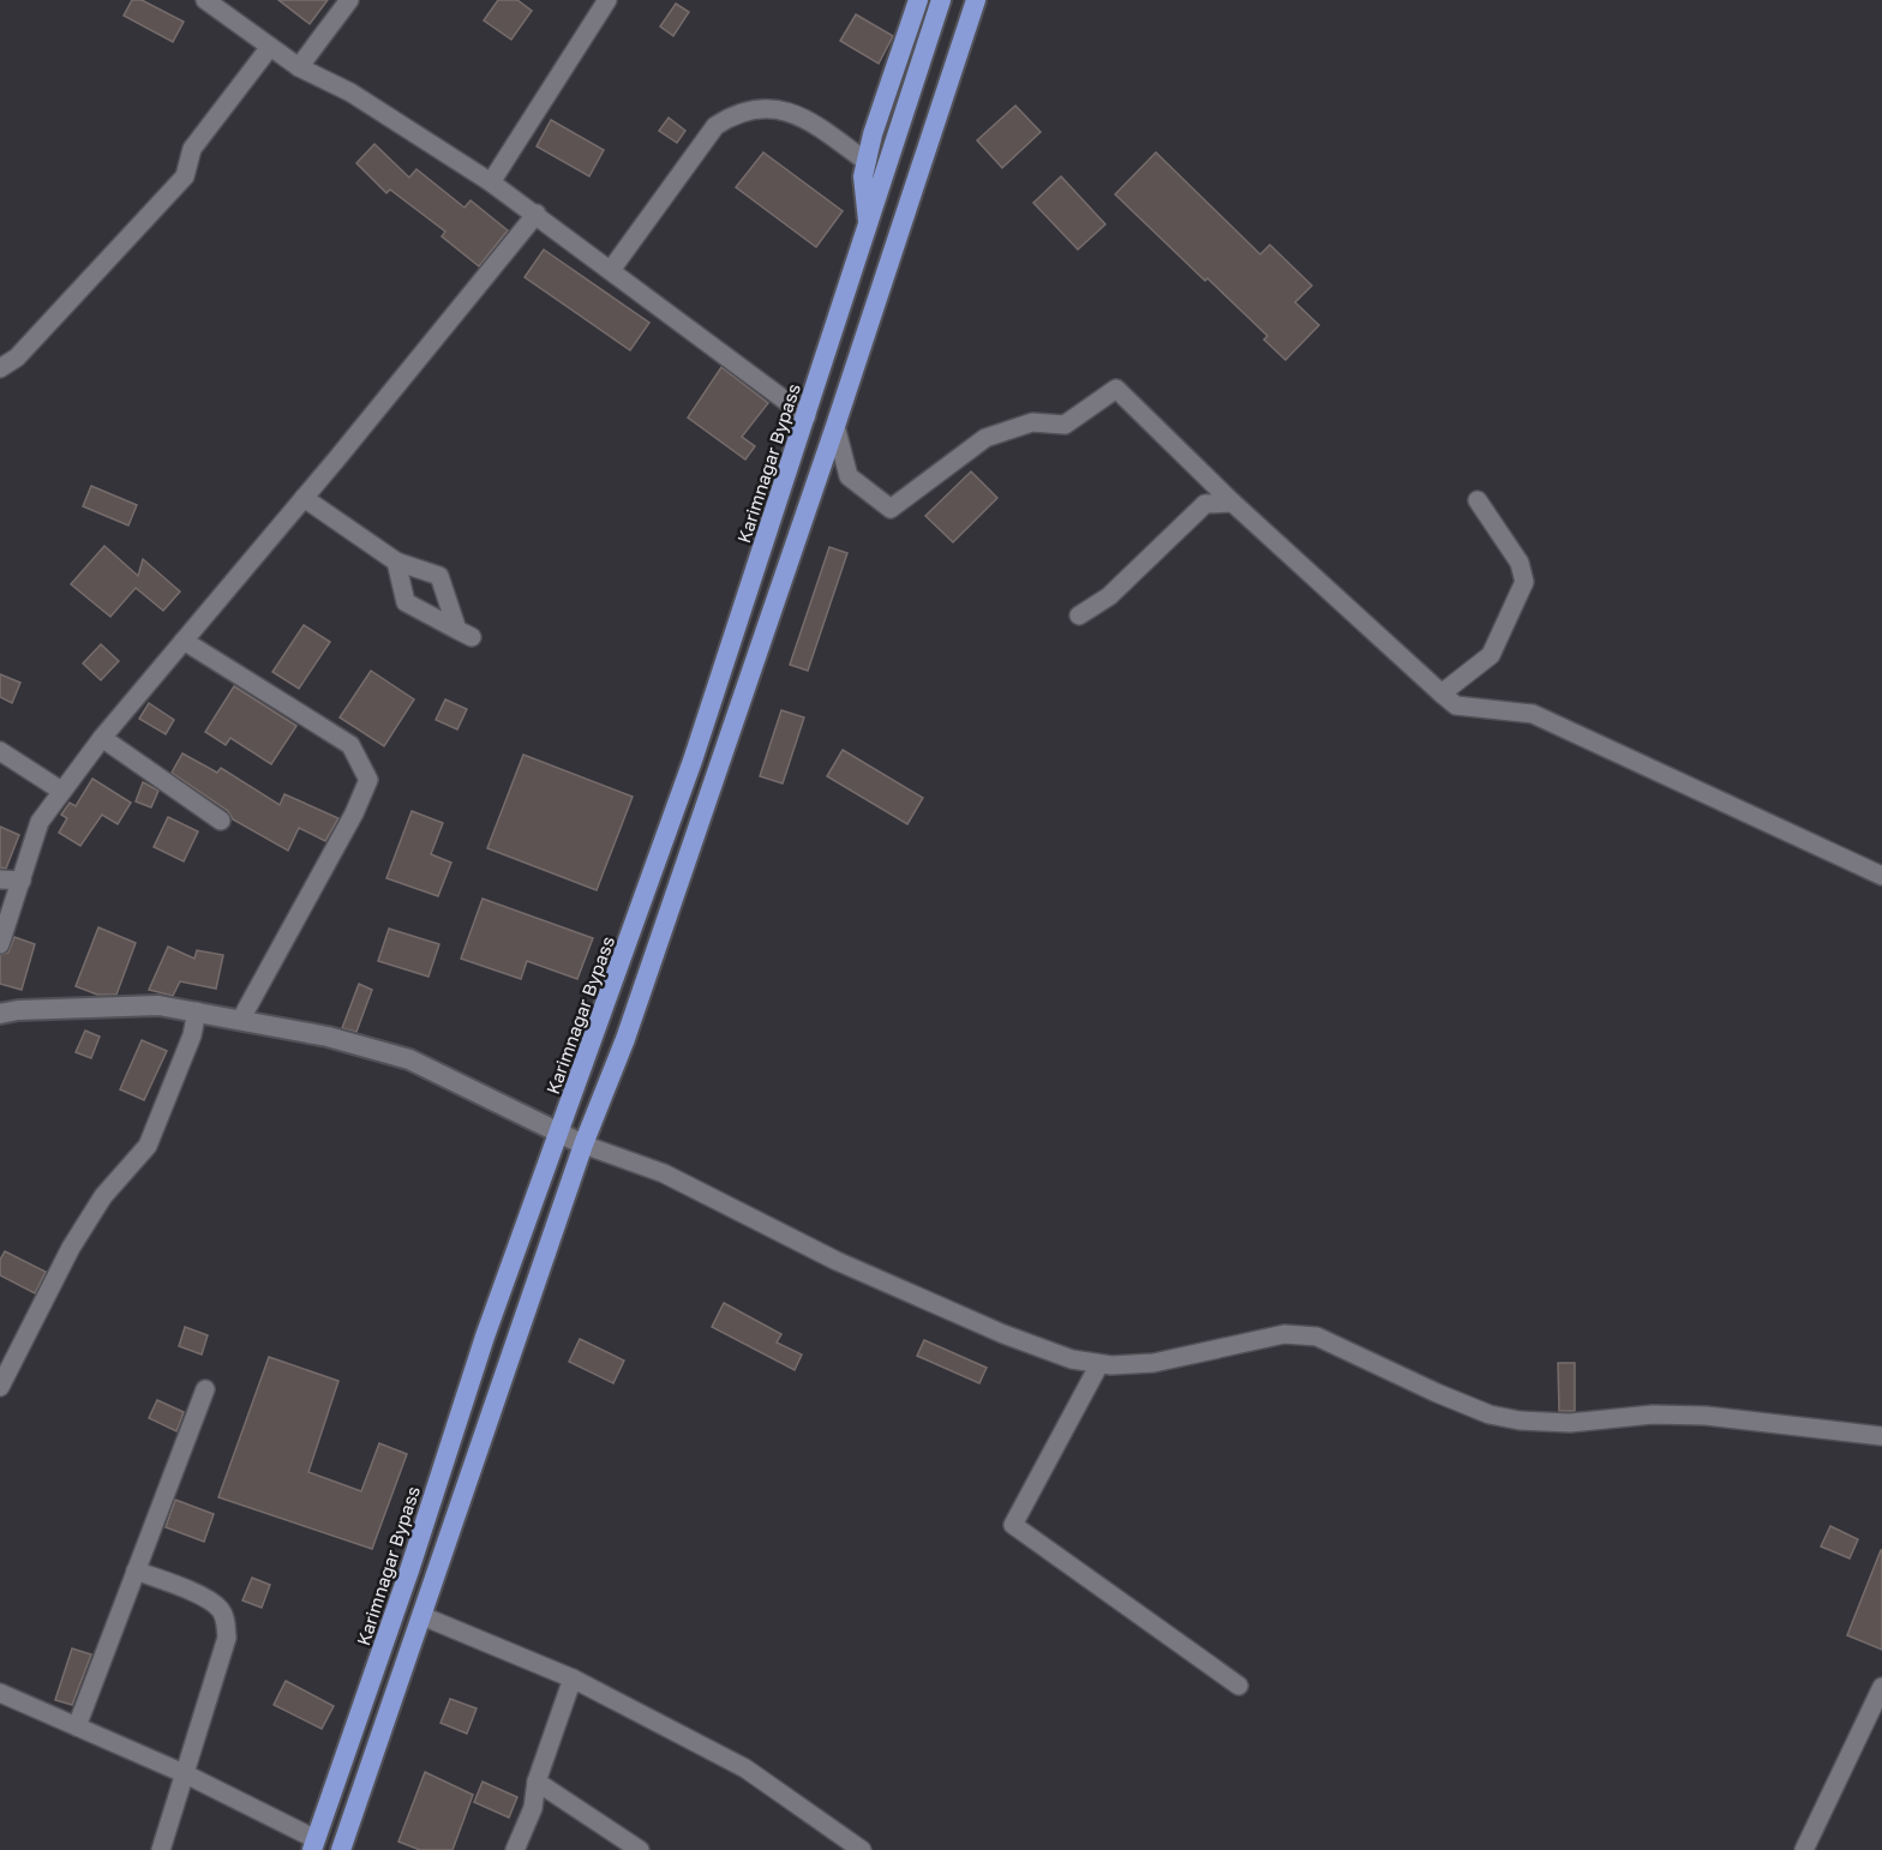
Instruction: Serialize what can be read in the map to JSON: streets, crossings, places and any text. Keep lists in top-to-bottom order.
{
  "streets": {
    "highway": ["Karimnagar Bypass"]
  }
}
